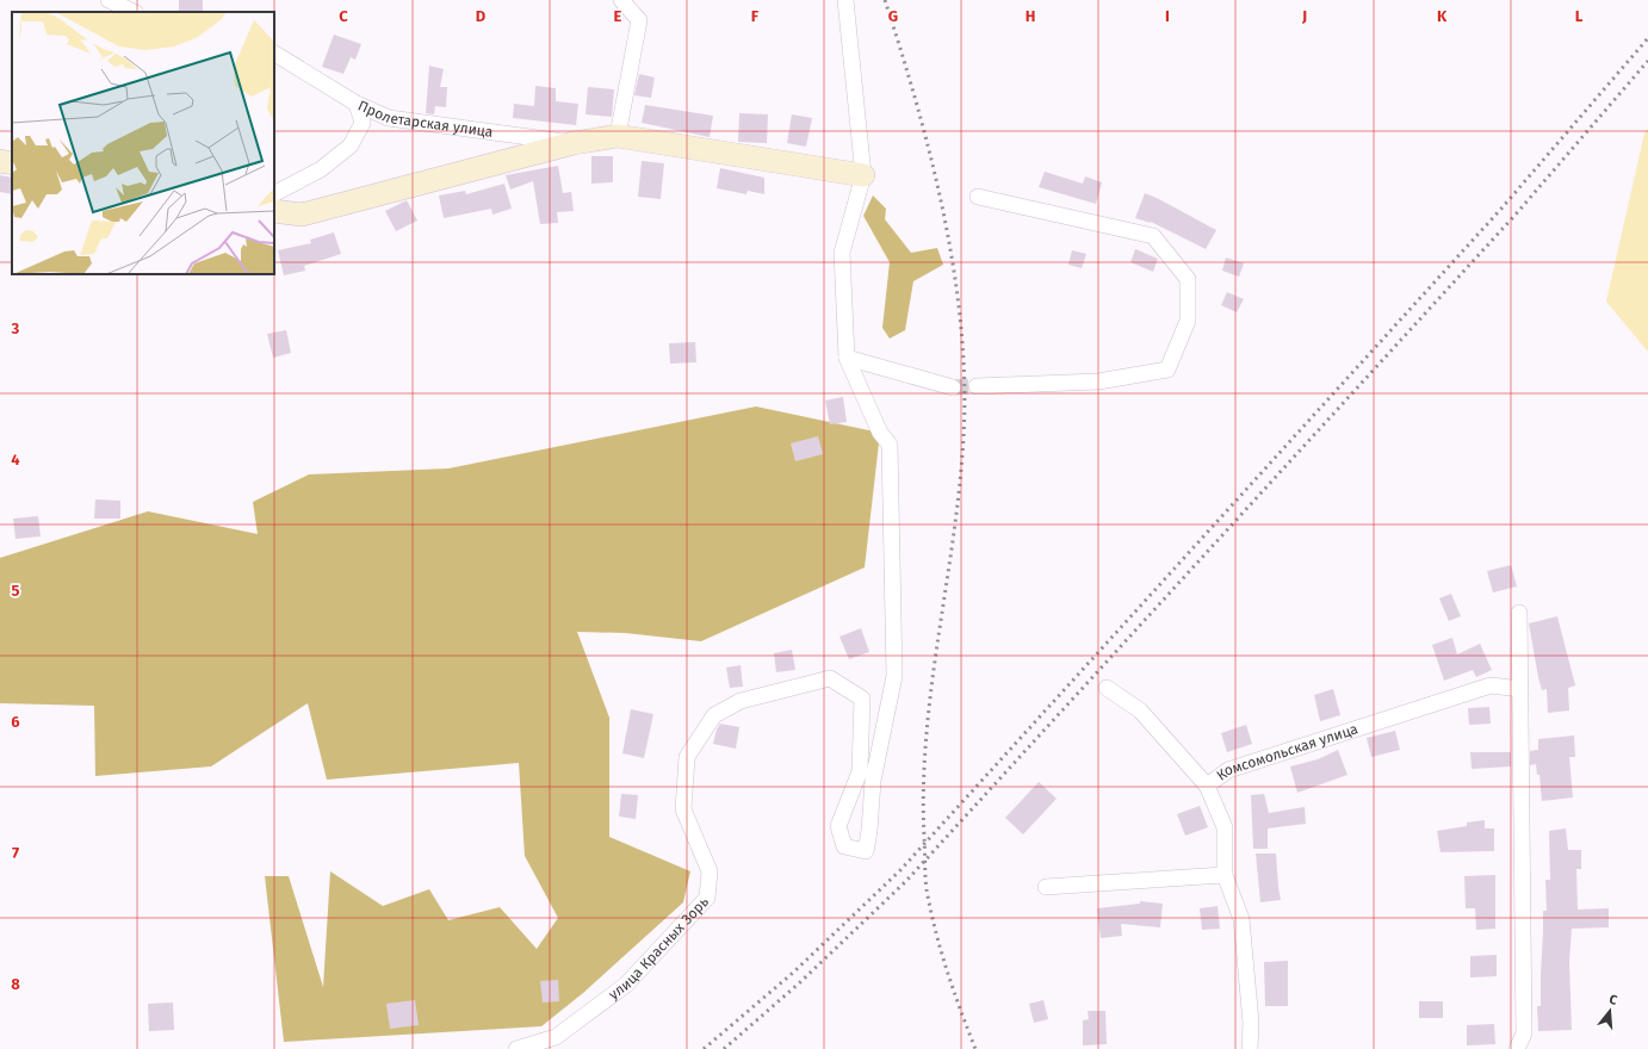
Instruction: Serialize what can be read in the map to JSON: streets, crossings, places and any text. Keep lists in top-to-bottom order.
{
  "streets": {
    "street": ["Пролетарская улица", "Комсомольская улица", "улица Красных Зорь"]
  },
  "north": "top",
  "grid": {
    "columns": [
      "C",
      "D",
      "E",
      "F",
      "G",
      "H",
      "I",
      "J",
      "K",
      "L"
    ],
    "rows": [
      "3",
      "4",
      "5",
      "6",
      "7",
      "8"
    ]
  }
}
